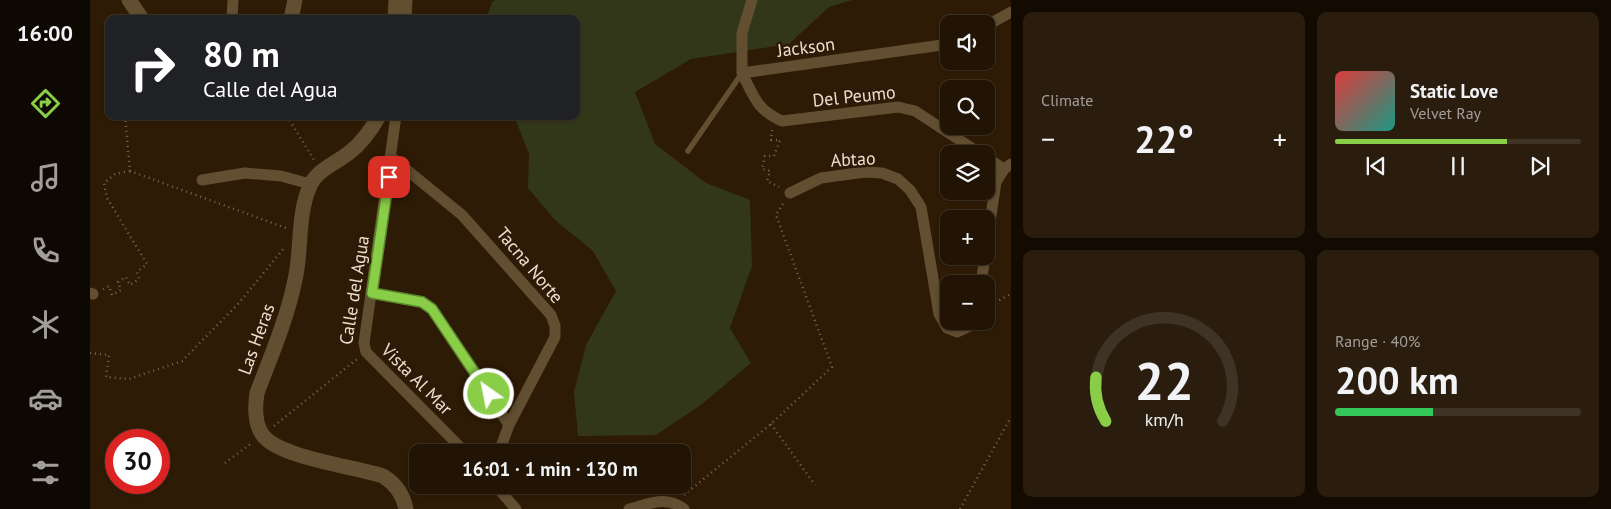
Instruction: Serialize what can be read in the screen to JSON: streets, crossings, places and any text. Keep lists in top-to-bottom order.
{
  "streets": {
    "street": [
      "Jackson",
      "Del Peumo",
      "Abtao",
      "Tacna Norte",
      "Calle del Agua",
      "Las Heras",
      "Vista Al Mar"
    ]
  },
  "crossings": [
    ["Tacna Norte", "Calle del Agua"],
    ["Calle del Agua", "Las Heras"],
    ["Calle del Agua", "Vista Al Mar"]
  ],
  "page": {
    "tabs": "16:00",
    "tile": [
      "Climate",
      ["Range · 40%", "200 km"]
    ],
    "map_buttons": ["+", "−"],
    "turn": ["80 m", "Calle del Agua"],
    "song": ["Static Love", "Velvet Ray"],
    "heat": ["−", "22°", "+"],
    "limit": "30",
    "trip": "16:01 · 1 min · 130 m",
    "gauge": ["22", "km/h"]
  }
}
